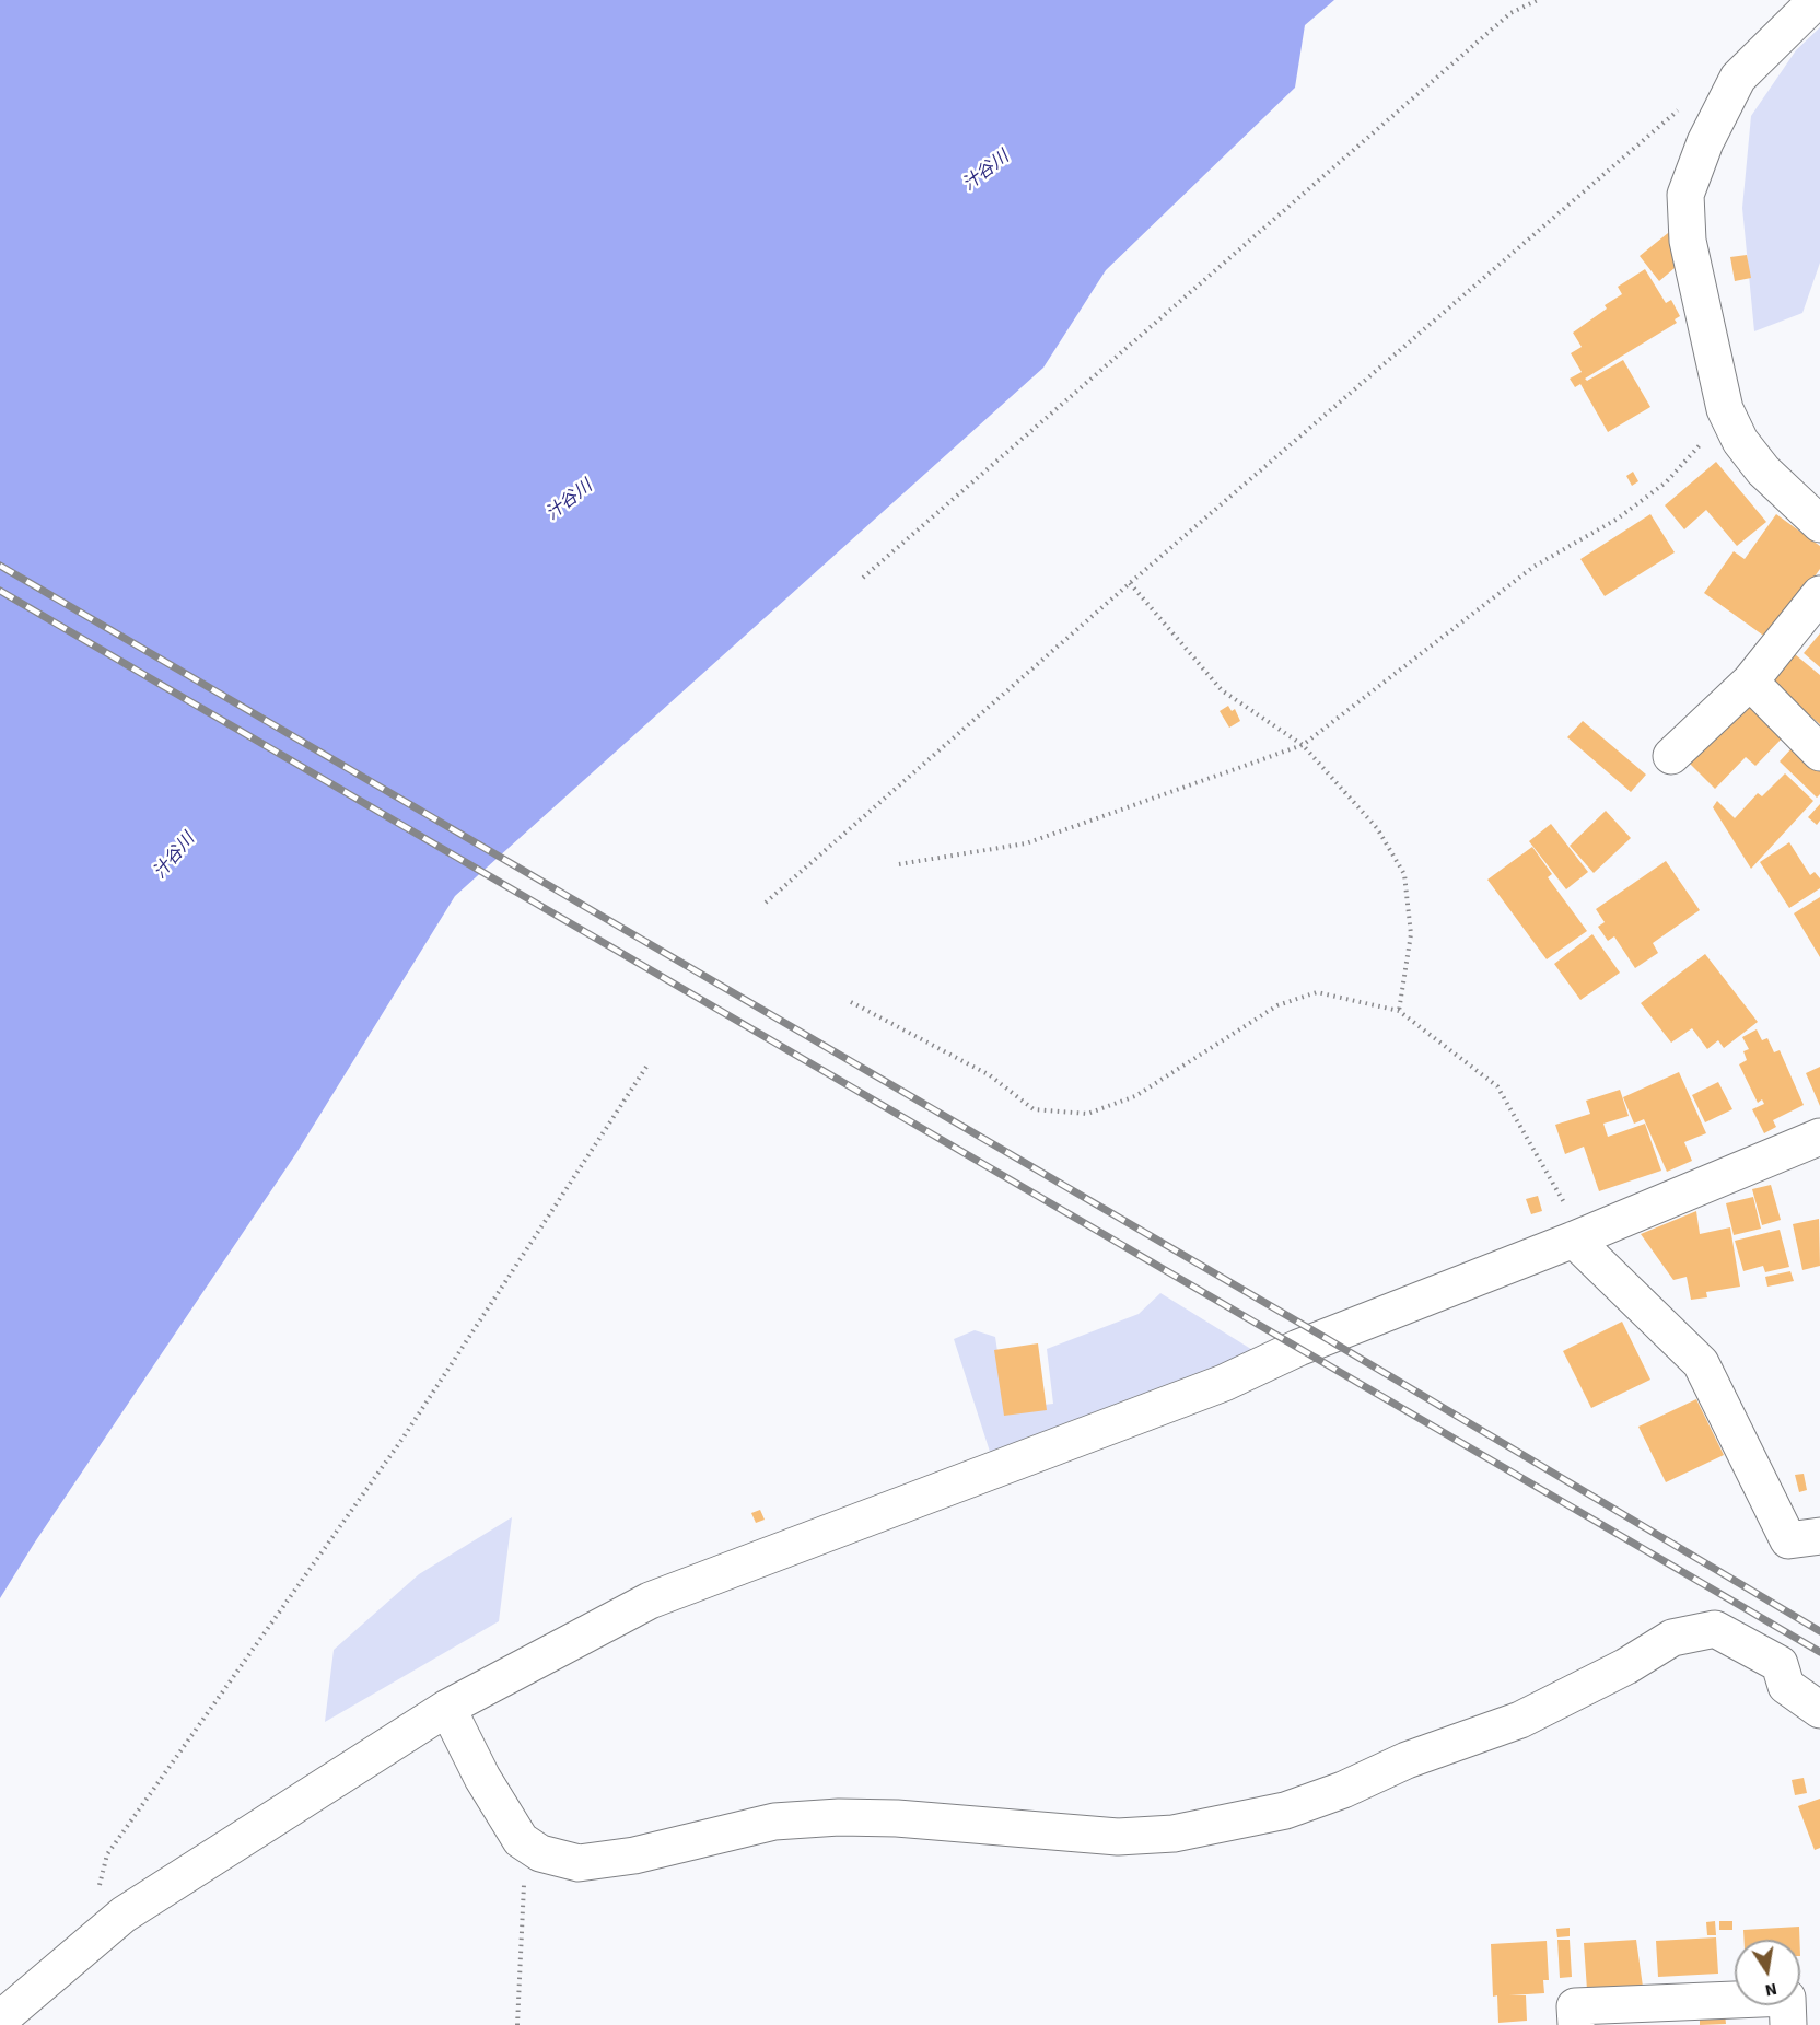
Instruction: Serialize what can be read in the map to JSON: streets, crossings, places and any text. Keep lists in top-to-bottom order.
{
  "water": ["汁谷川"],
  "north": "bottom"
}
